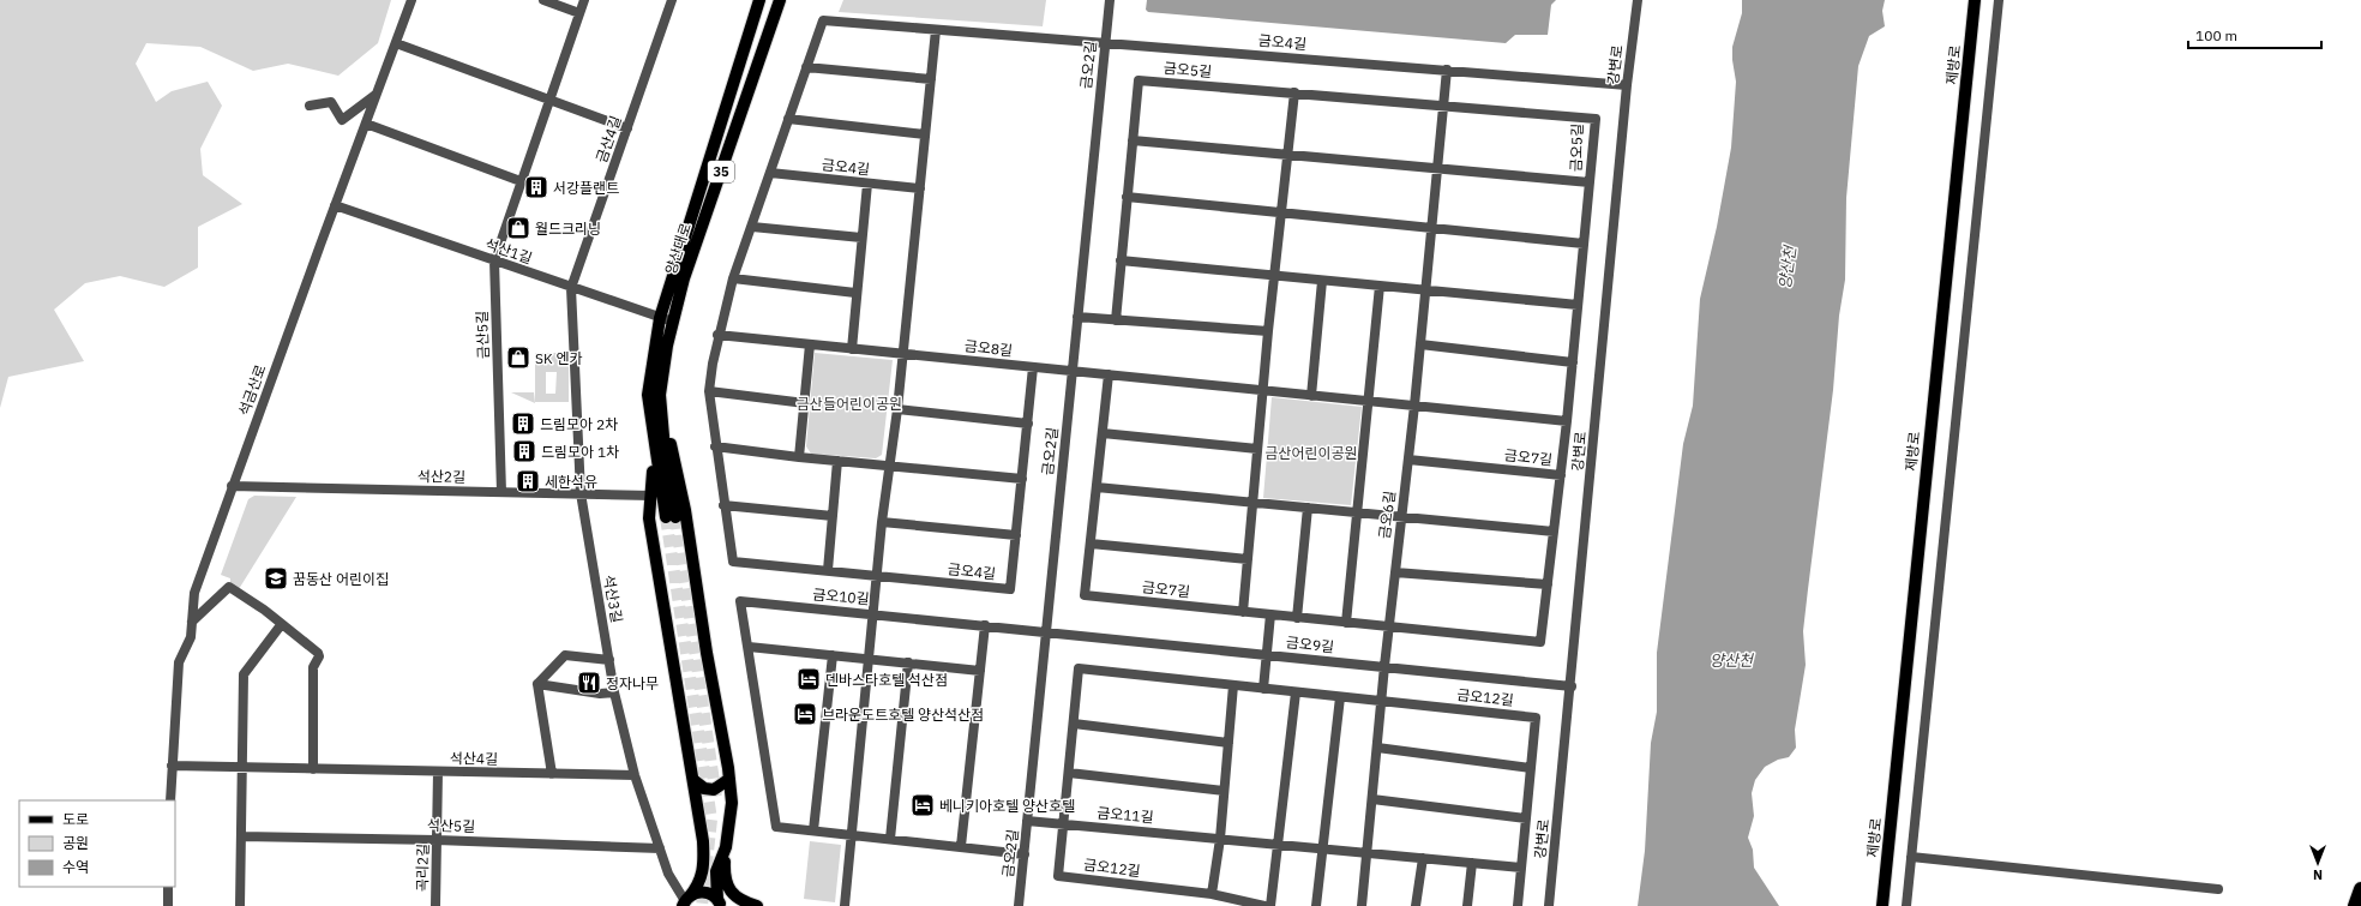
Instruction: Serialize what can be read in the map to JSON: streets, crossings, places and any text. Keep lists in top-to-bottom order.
{
  "streets": {
    "main road": ["제방로", "35", "양산대로"],
    "street": [
      "금오4길",
      "금오2길",
      "강변로",
      "금오5길",
      "금산4길",
      "석산1길",
      "금산5길",
      "금오8길",
      "석금산로",
      "금오7길",
      "석산2길",
      "금오6길",
      "금오10길",
      "석산3길",
      "금오9길",
      "금오12길",
      "석산4길",
      "금오11길",
      "석산5길",
      "곡리2길"
    ]
  },
  "crossings": [
    ["금오4길", "금오2길"],
    ["금오4길", "강변로"],
    ["금오4길", "금오8길"],
    ["금오2길", "금오8길"],
    ["금오2길", "금오10길"],
    ["금오2길", "금오9길"],
    ["금오2길", "금오11길"],
    ["강변로", "금오9길"],
    ["금오5길", "금오7길"],
    ["금산4길", "석산1길"],
    ["금산4길", "석산3길"],
    ["양산대로", "석산1길"],
    ["석산1길", "금산5길"],
    ["석산1길", "석금산로"],
    ["석산1길", "석산3길"],
    ["금산5길", "석산2길"],
    ["석금산로", "석산2길"],
    ["석금산로", "석산4길"],
    ["금오7길", "금오6길"],
    ["석산2길", "석산3길"],
    ["금오6길", "금오9길"],
    ["금오6길", "금오12길"],
    ["금오10길", "금오9길"],
    ["석산3길", "석산4길"],
    ["석산3길", "석산5길"],
    ["금오12길", "금오11길"],
    ["석산4길", "곡리2길"],
    ["석산5길", "곡리2길"]
  ],
  "water": ["양산천"],
  "parks": ["금산들어린이공원", "금산어린이공원"],
  "places": {
    "building": [
      "서강플랜트",
      "드림모아 2차",
      "드림모아 1차",
      "세한석유"
    ],
    "shop": ["월드크리닝", "SK 엔카"],
    "school or university": ["꿈동산 어린이집"],
    "hotel": ["덴바스타호텔 석산점", "브라운도트호텔 양산석산점", "베니키아호텔 양산호텔"],
    "restaurant": ["정자나무"]
  },
  "legend": ["도로", "공원", "수역"],
  "scale_bar": "100 m",
  "north": "bottom"
}
